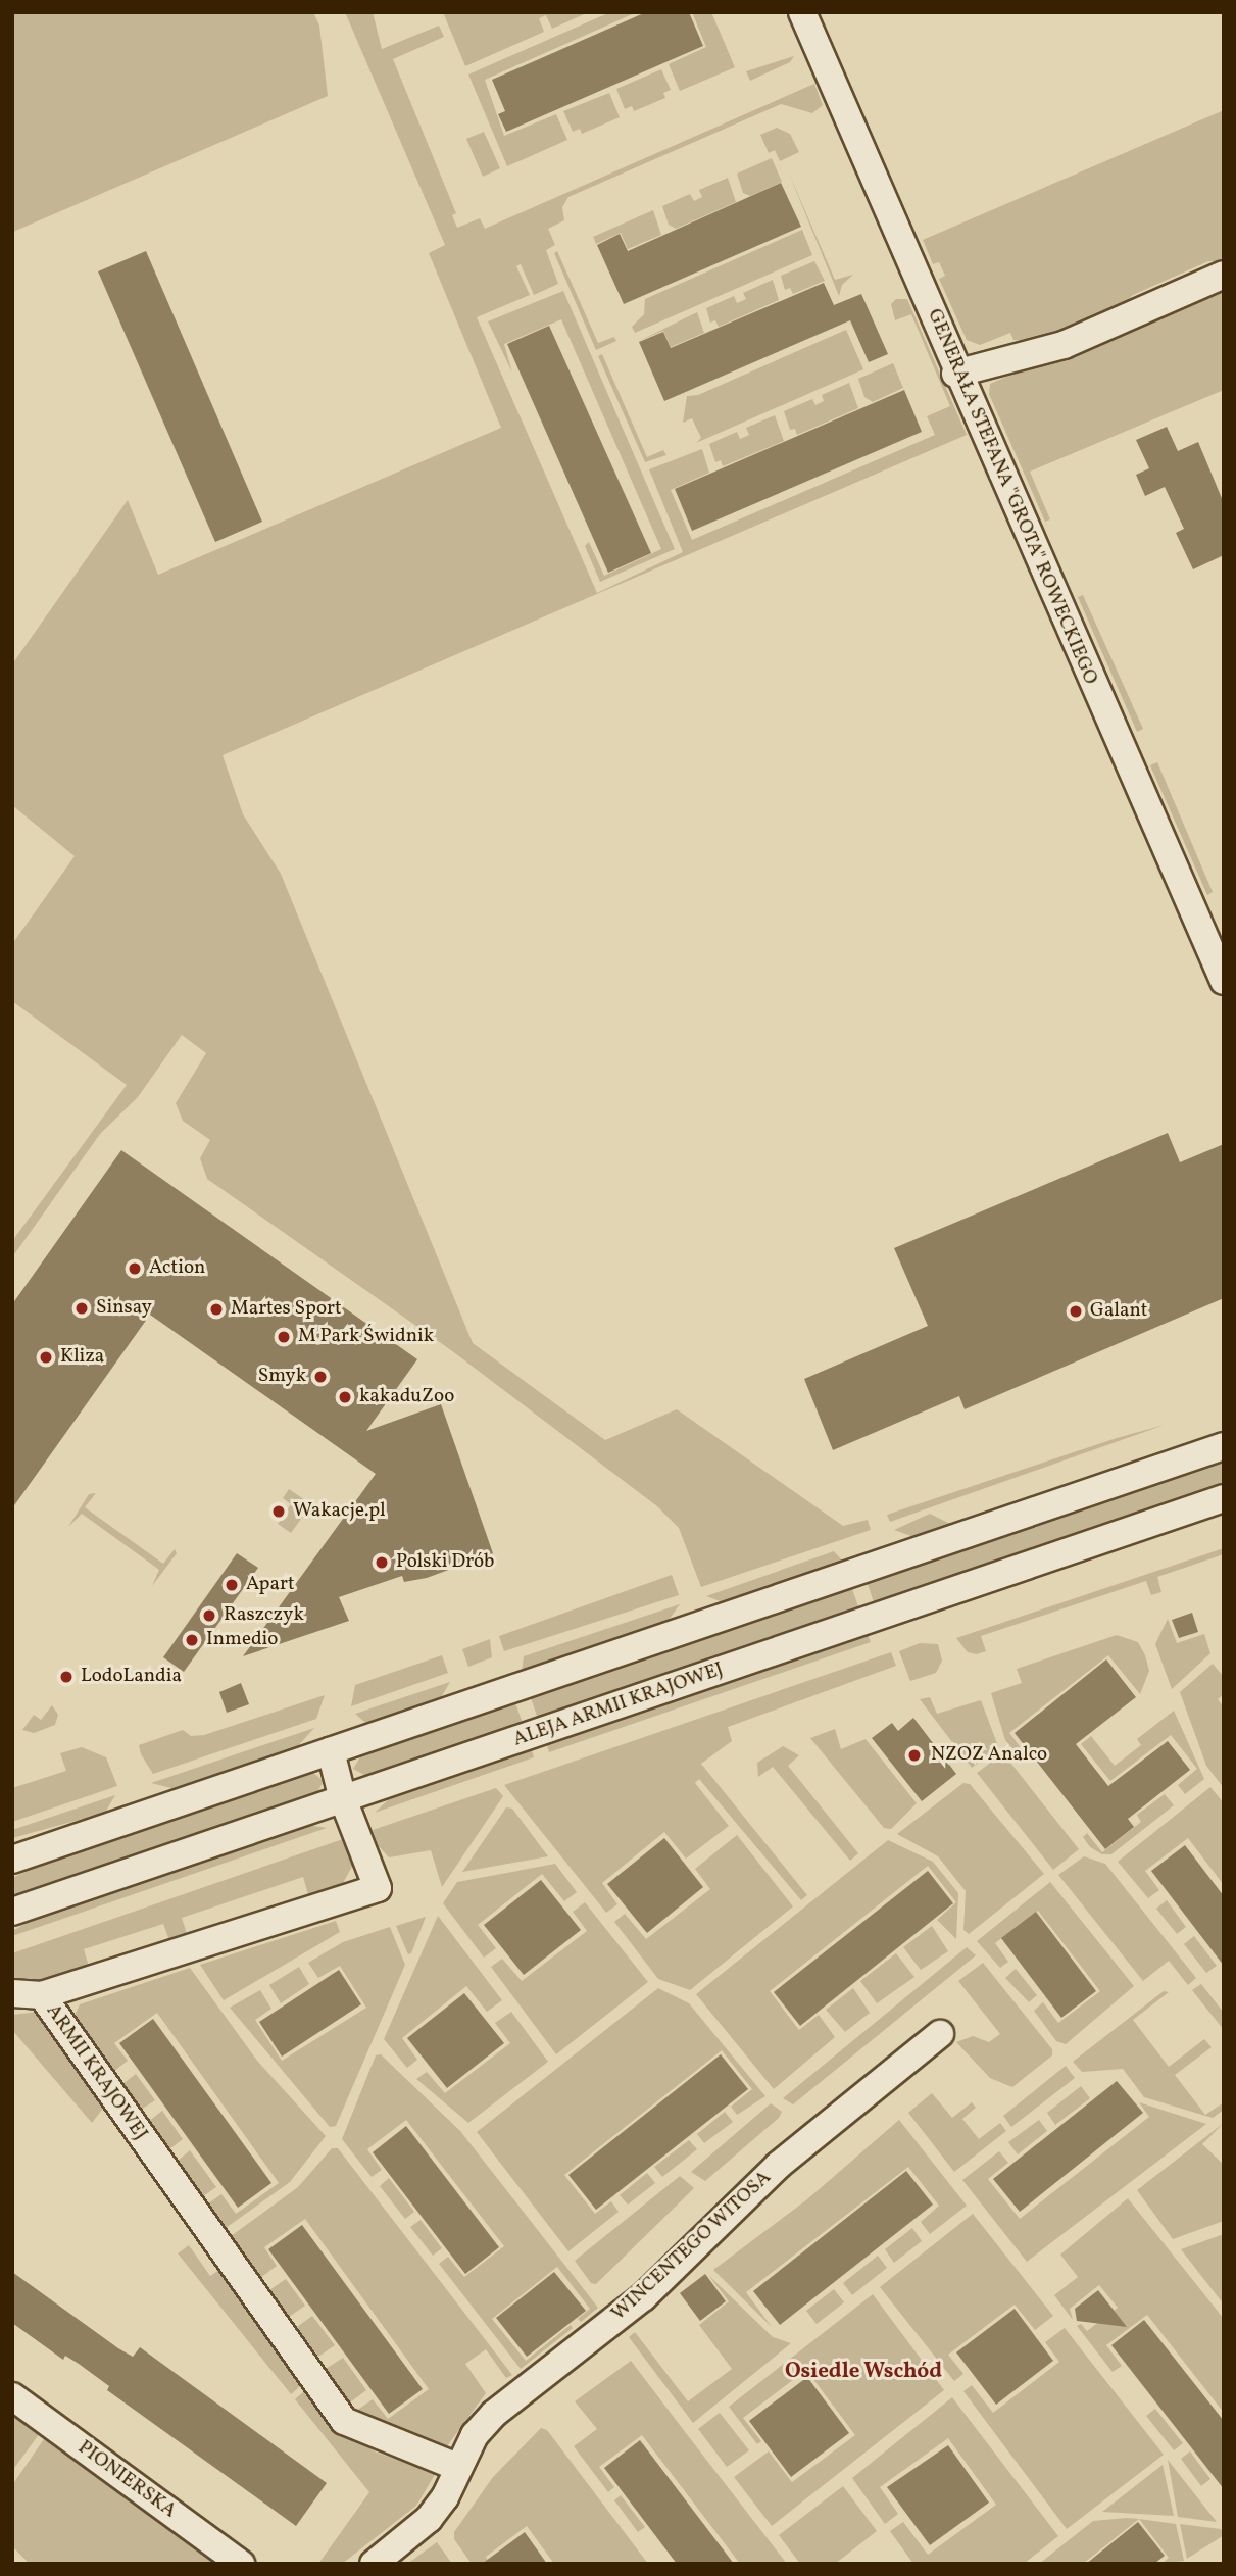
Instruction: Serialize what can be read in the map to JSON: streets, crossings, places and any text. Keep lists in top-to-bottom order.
{
  "streets": {
    "street": [
      "GENERAŁA STEFANA \"GROTA\" ROWECKIEGO",
      "ALEJA ARMII KRAJOWEJ",
      "ARMII KRAJOWEJ",
      "WINCENTEGO WITOSA",
      "PIONIERSKA"
    ]
  },
  "crossings": [
    ["ALEJA ARMII KRAJOWEJ", "ARMII KRAJOWEJ"],
    ["ARMII KRAJOWEJ", "WINCENTEGO WITOSA"]
  ],
  "districts": ["Osiedle Wschód"],
  "places": [
    "Action",
    "Sinsay",
    "Martes Sport",
    "Galant",
    "M Park Świdnik",
    "Kliza",
    "Smyk",
    "kakaduZoo",
    "Wakacje.pl",
    "Polski Drób",
    "Apart",
    "Raszczyk",
    "Inmedio",
    "LodoLandia",
    "NZOZ Analco"
  ]
}
